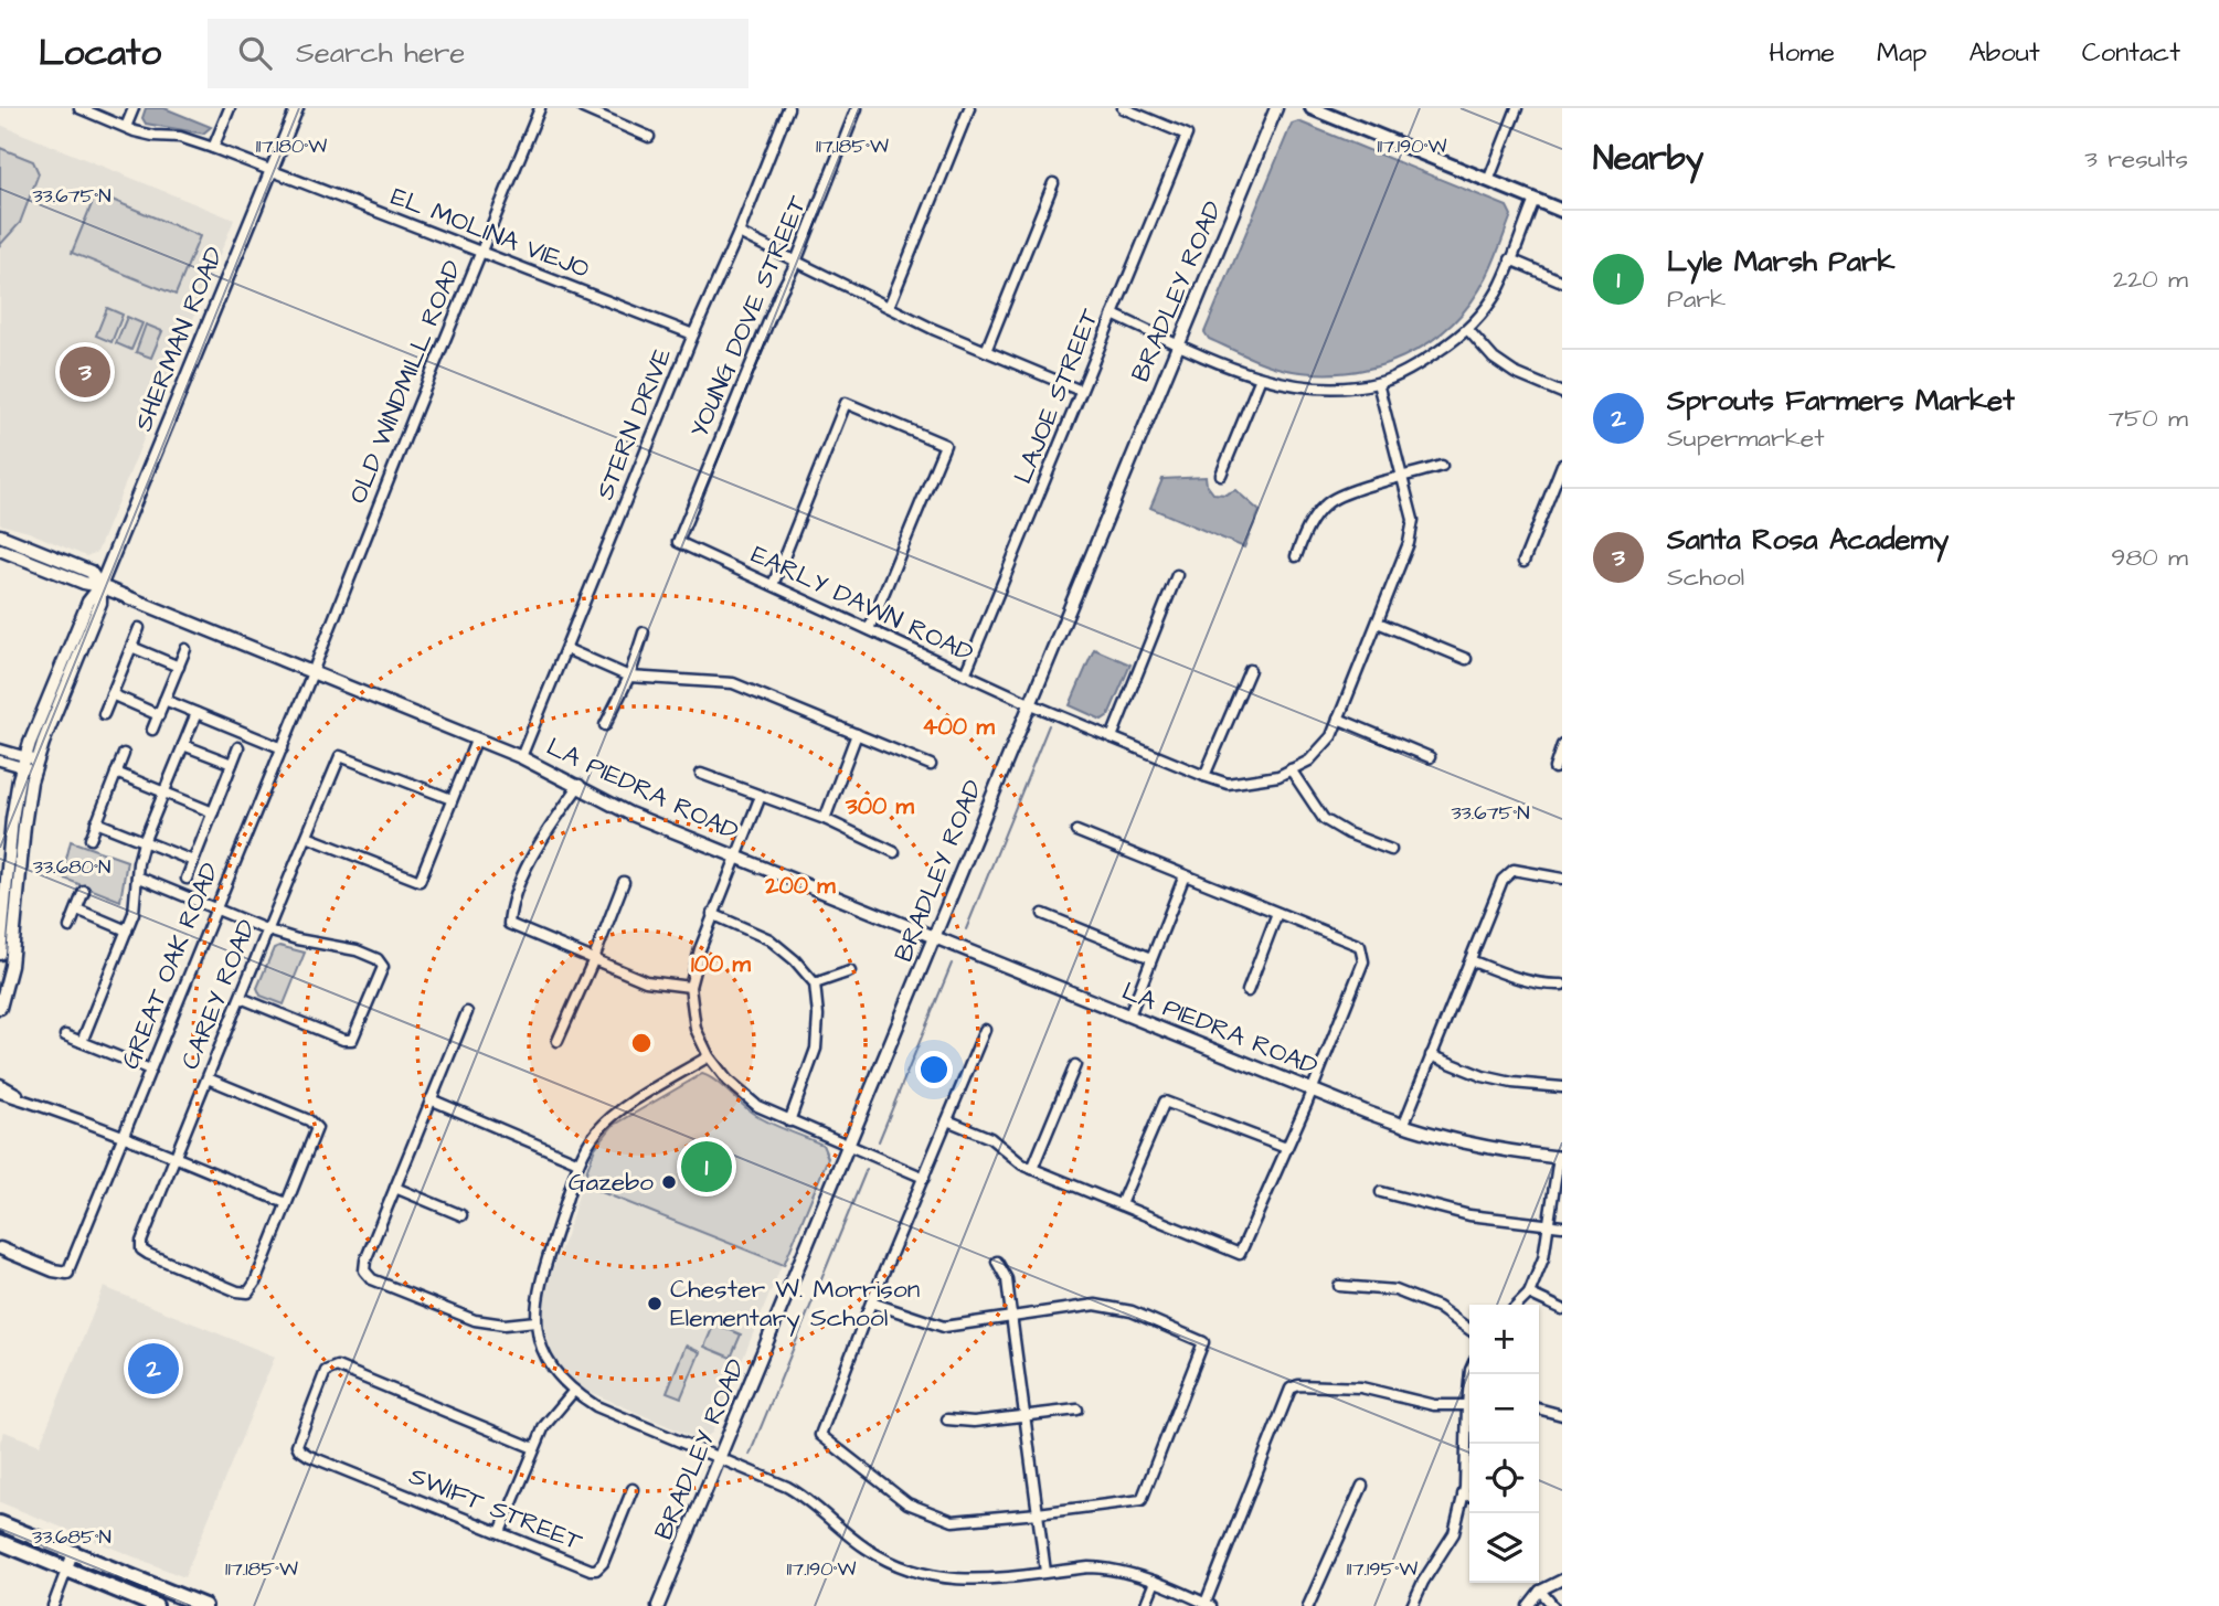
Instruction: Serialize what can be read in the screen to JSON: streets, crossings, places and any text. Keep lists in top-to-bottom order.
{
  "streets": {
    "street": [
      "EL MOLINA VIEJO",
      "BRADLEY ROAD",
      "YOUNG DOVE STREET",
      "SHERMAN ROAD",
      "OLD WINDMILL ROAD",
      "LAJOE STREET",
      "STERN DRIVE",
      "EARLY DAWN ROAD",
      "LA PIEDRA ROAD",
      "GREAT OAK ROAD",
      "CAREY ROAD",
      "SWIFT STREET"
    ]
  },
  "crossings": [
    ["EL MOLINA VIEJO", "SHERMAN ROAD"],
    ["EL MOLINA VIEJO", "OLD WINDMILL ROAD"],
    ["EL MOLINA VIEJO", "STERN DRIVE"],
    ["BRADLEY ROAD", "EARLY DAWN ROAD"],
    ["BRADLEY ROAD", "LA PIEDRA ROAD"],
    ["YOUNG DOVE STREET", "EARLY DAWN ROAD"],
    ["SHERMAN ROAD", "LA PIEDRA ROAD"],
    ["OLD WINDMILL ROAD", "LA PIEDRA ROAD"],
    ["OLD WINDMILL ROAD", "GREAT OAK ROAD"],
    ["LAJOE STREET", "EARLY DAWN ROAD"],
    ["STERN DRIVE", "LA PIEDRA ROAD"],
    ["LA PIEDRA ROAD", "GREAT OAK ROAD"]
  ],
  "places": ["Gazebo", "Chester W. Morrison Elementary School"],
  "page": {
    "header": "Locato",
    "search": "Search here",
    "nav": [
      "Home",
      "Map",
      "About",
      "Contact"
    ],
    "heading": ["Nearby", "3 results"],
    "list": [
      {
        "mark": "1",
        "name": "Lyle Marsh Park",
        "note": "Park",
        "value": "220 m"
      },
      {
        "mark": "2",
        "name": "Sprouts Farmers Market",
        "note": "Supermarket",
        "value": "750 m"
      },
      {
        "mark": "3",
        "name": "Santa Rosa Academy",
        "note": "School",
        "value": "980 m"
      }
    ],
    "pins": ["3", "1", "2"],
    "map_buttons": ["+", "−"]
  },
  "coordinates": [
    "117.180°W",
    "117.185°W",
    "117.190°W",
    "33.675°N",
    "33.680°N",
    "33.685°N",
    "117.195°W"
  ],
  "rings": [
    "400 m",
    "300 m",
    "200 m",
    "100 m"
  ]
}
